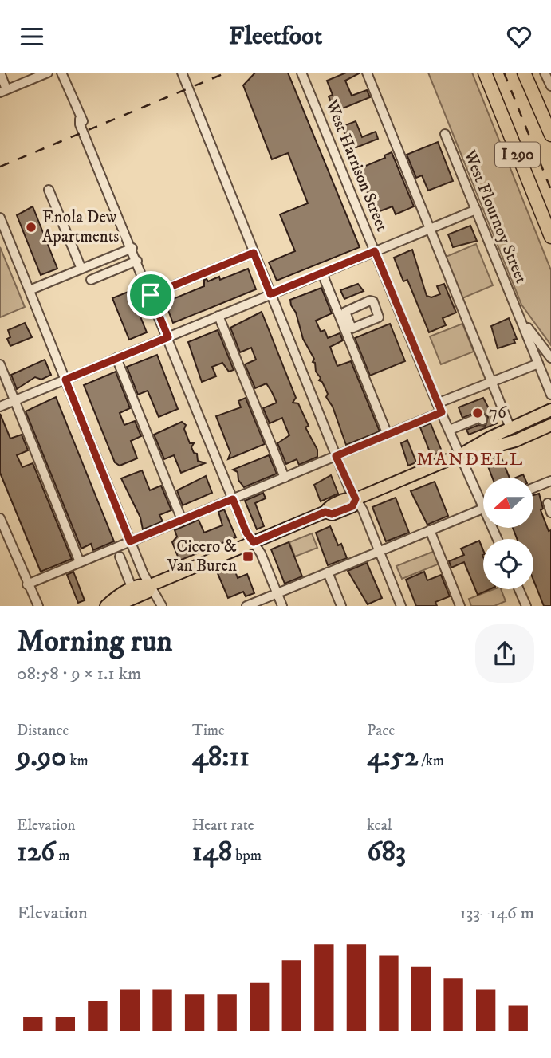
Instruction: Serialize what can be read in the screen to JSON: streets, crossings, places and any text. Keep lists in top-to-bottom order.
{
  "streets": {
    "highway": ["I 290"],
    "street": ["West Harrison Street", "West Flournoy Street"]
  },
  "districts": ["MANDELL"],
  "places": {
    "other": ["Enola Dew Apartments", "76"],
    "transit": ["Cicero & Van Buren"]
  },
  "north": "left",
  "page": {
    "header": "Fleetfoot",
    "heading": ["Morning run", "08:58 · 9 × 1.1 km"],
    "stats": [
      ["Distance", "9.90 km"],
      ["Time", "48:11"],
      ["Pace", "4:52 /km"],
      ["Elevation", "126 m"],
      ["Heart rate", "148 bpm"],
      ["kcal", "683"]
    ],
    "chart": ["Elevation", "133–146 m"]
  }
}
